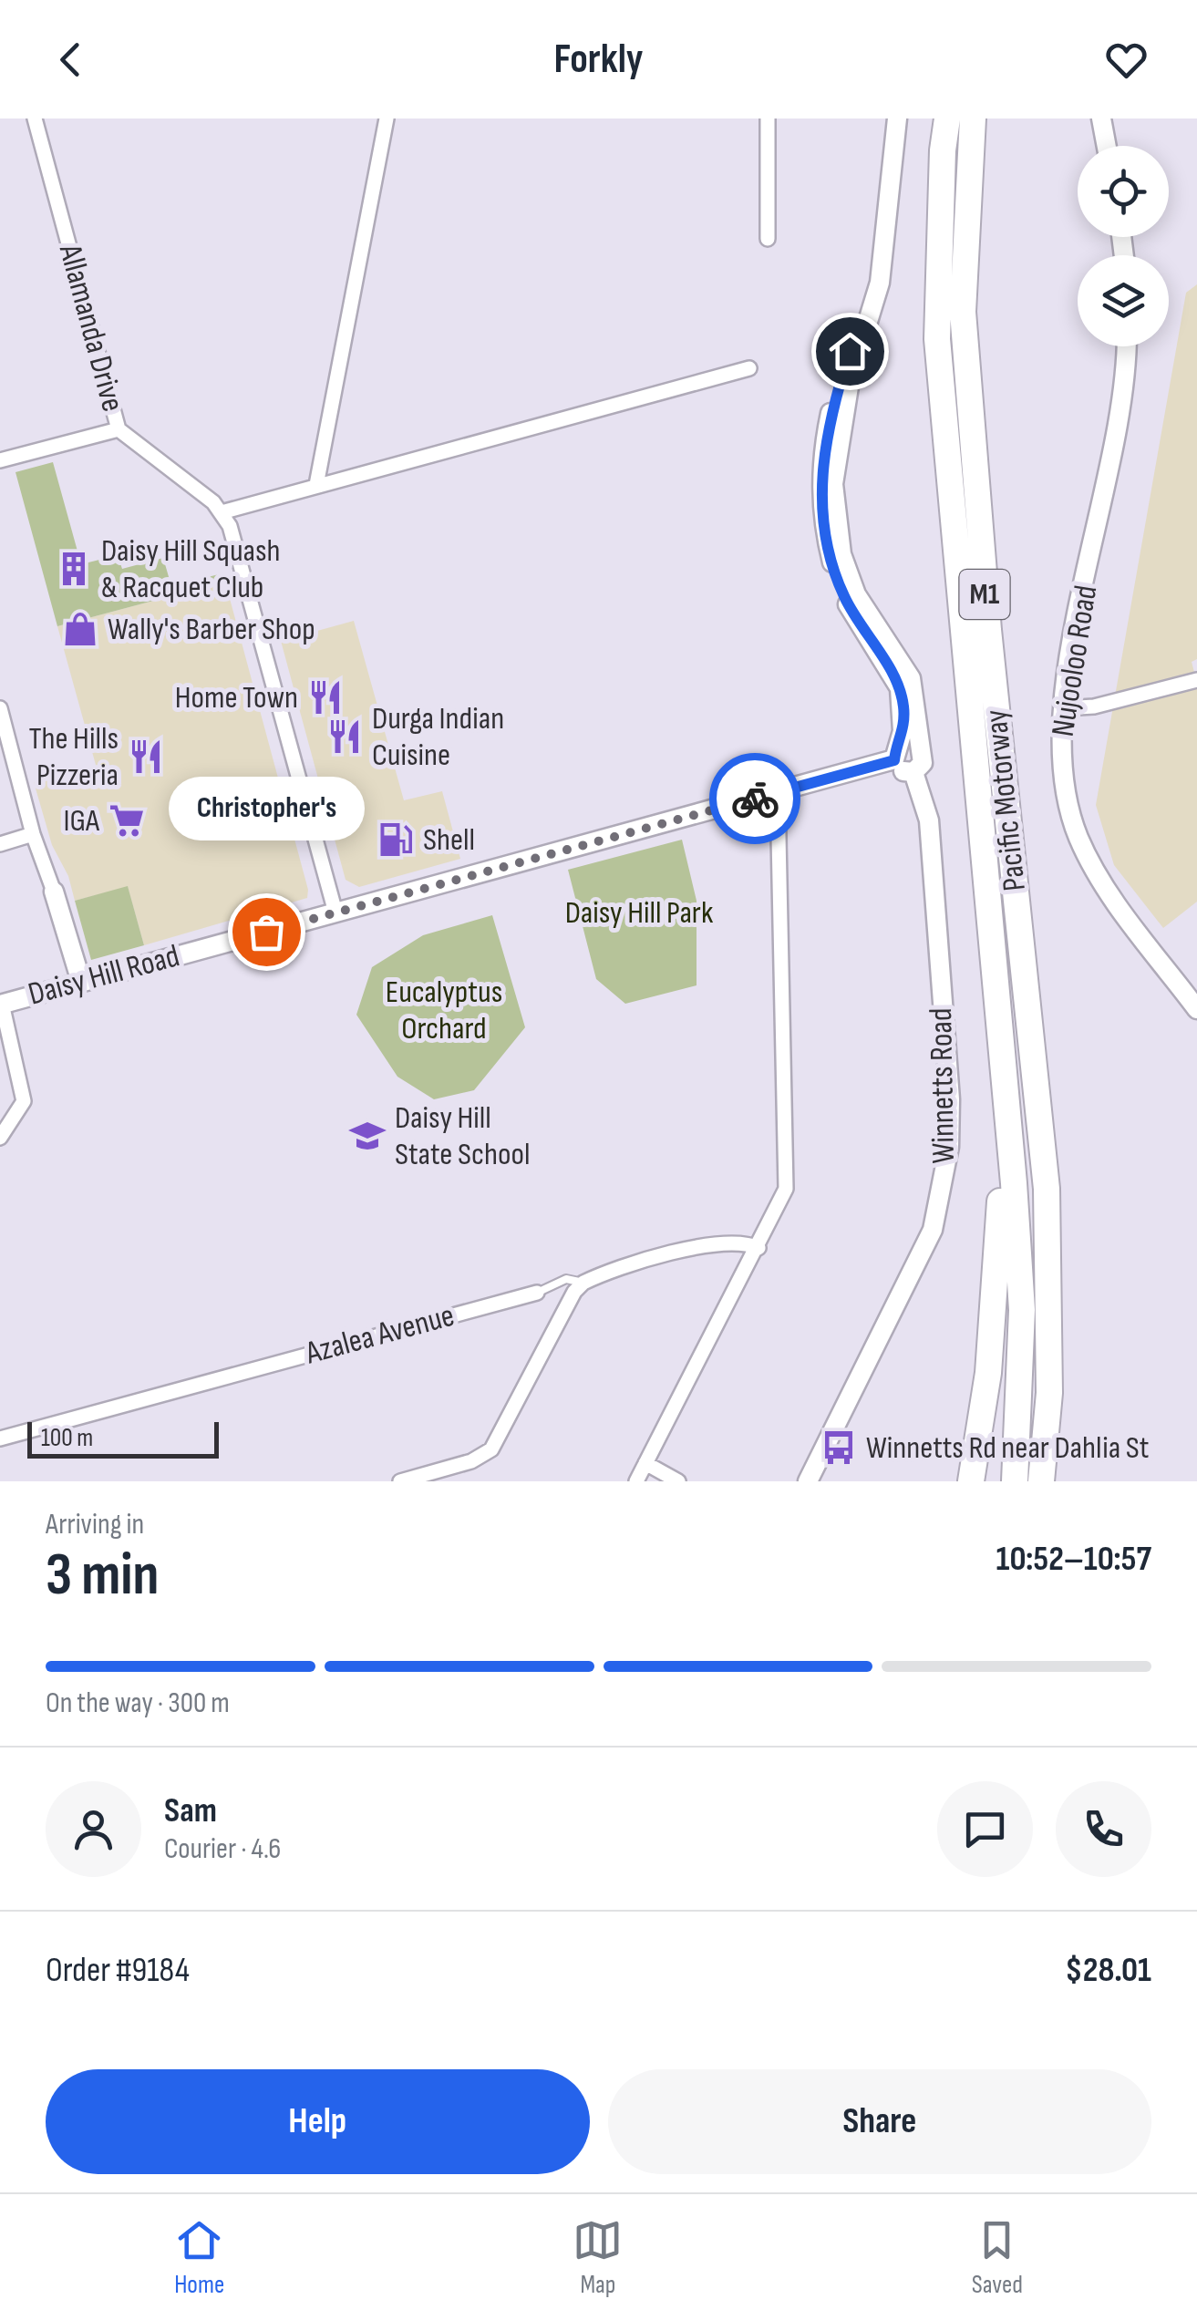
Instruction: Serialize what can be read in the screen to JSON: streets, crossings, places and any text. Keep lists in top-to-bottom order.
{
  "streets": {
    "highway": ["M1", "Pacific Motorway"],
    "street": [
      "Allamanda Drive",
      "Nujooloo Road",
      "Daisy Hill Road",
      "Winnetts Road",
      "Azalea Avenue"
    ]
  },
  "crossings": [
    ["Allamanda Drive", "Daisy Hill Road"],
    ["Daisy Hill Road", "Winnetts Road"]
  ],
  "parks": ["Daisy Hill Park", "Eucalyptus Orchard"],
  "places": {
    "building": ["Daisy Hill Squash & Racquet Club"],
    "shop": ["Wally's Barber Shop"],
    "restaurant": ["Home Town", "Durga Indian Cuisine", "The Hills Pizzeria"],
    "supermarket": ["IGA"],
    "fuel station": ["Shell"],
    "other": ["Christopher's"],
    "school or university": ["Daisy Hill State School"],
    "bus stop": ["Winnetts Rd near Dahlia St"]
  },
  "scale_bar": "100 m",
  "page": {
    "header": "Forkly",
    "bubble": "Christopher's",
    "scale": "100 m",
    "heading": ["3 min", "Arriving in", "10:52–10:57"],
    "panel": [
      "Sam",
      "Courier · 4.6",
      "Order #9184",
      "$28.01"
    ],
    "bar": "On the way · 300 m",
    "buttons": ["Help", "Share"],
    "tabs": ["Home", "Map", "Saved"]
  }
}
